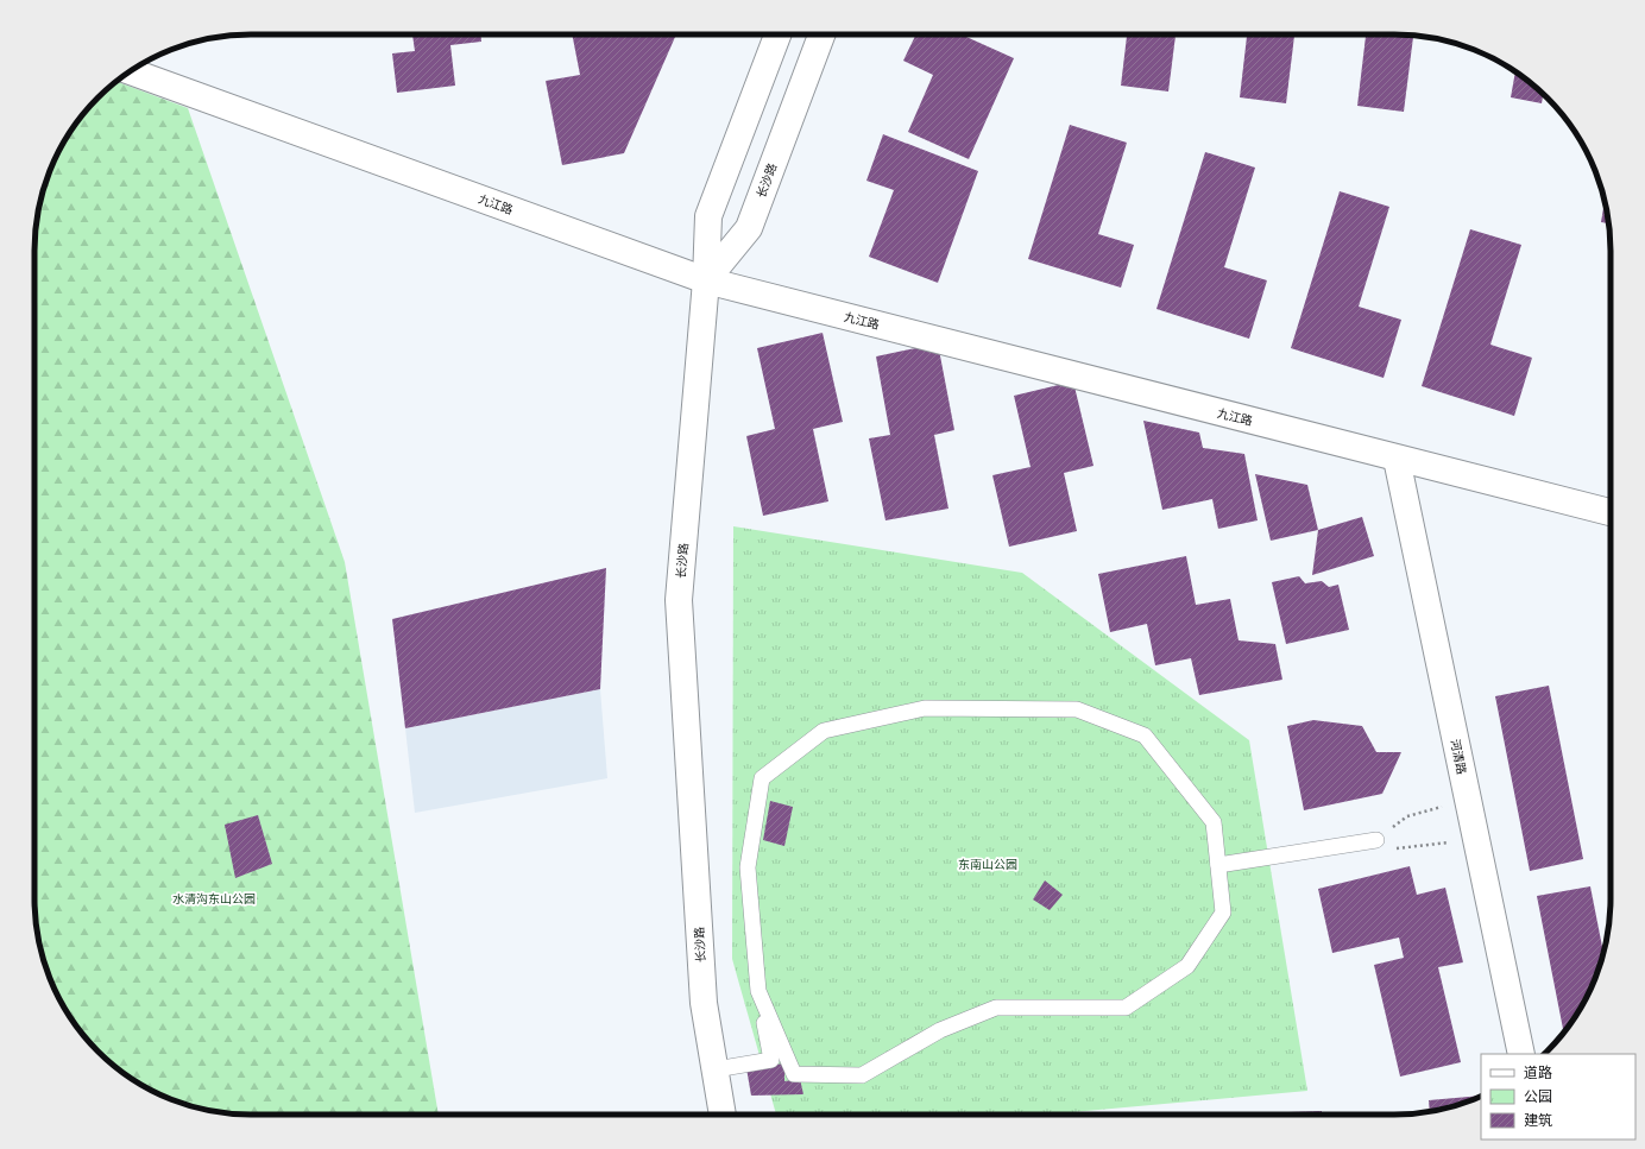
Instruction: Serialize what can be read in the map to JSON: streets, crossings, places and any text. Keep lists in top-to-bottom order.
{
  "streets": {
    "street": ["长沙路", "九江路", "河清路"]
  },
  "crossings": [
    ["长沙路", "九江路"],
    ["九江路", "河清路"]
  ],
  "parks": ["东南山公园", "水清沟东山公园"],
  "legend": ["道路", "公园", "建筑"]
}
